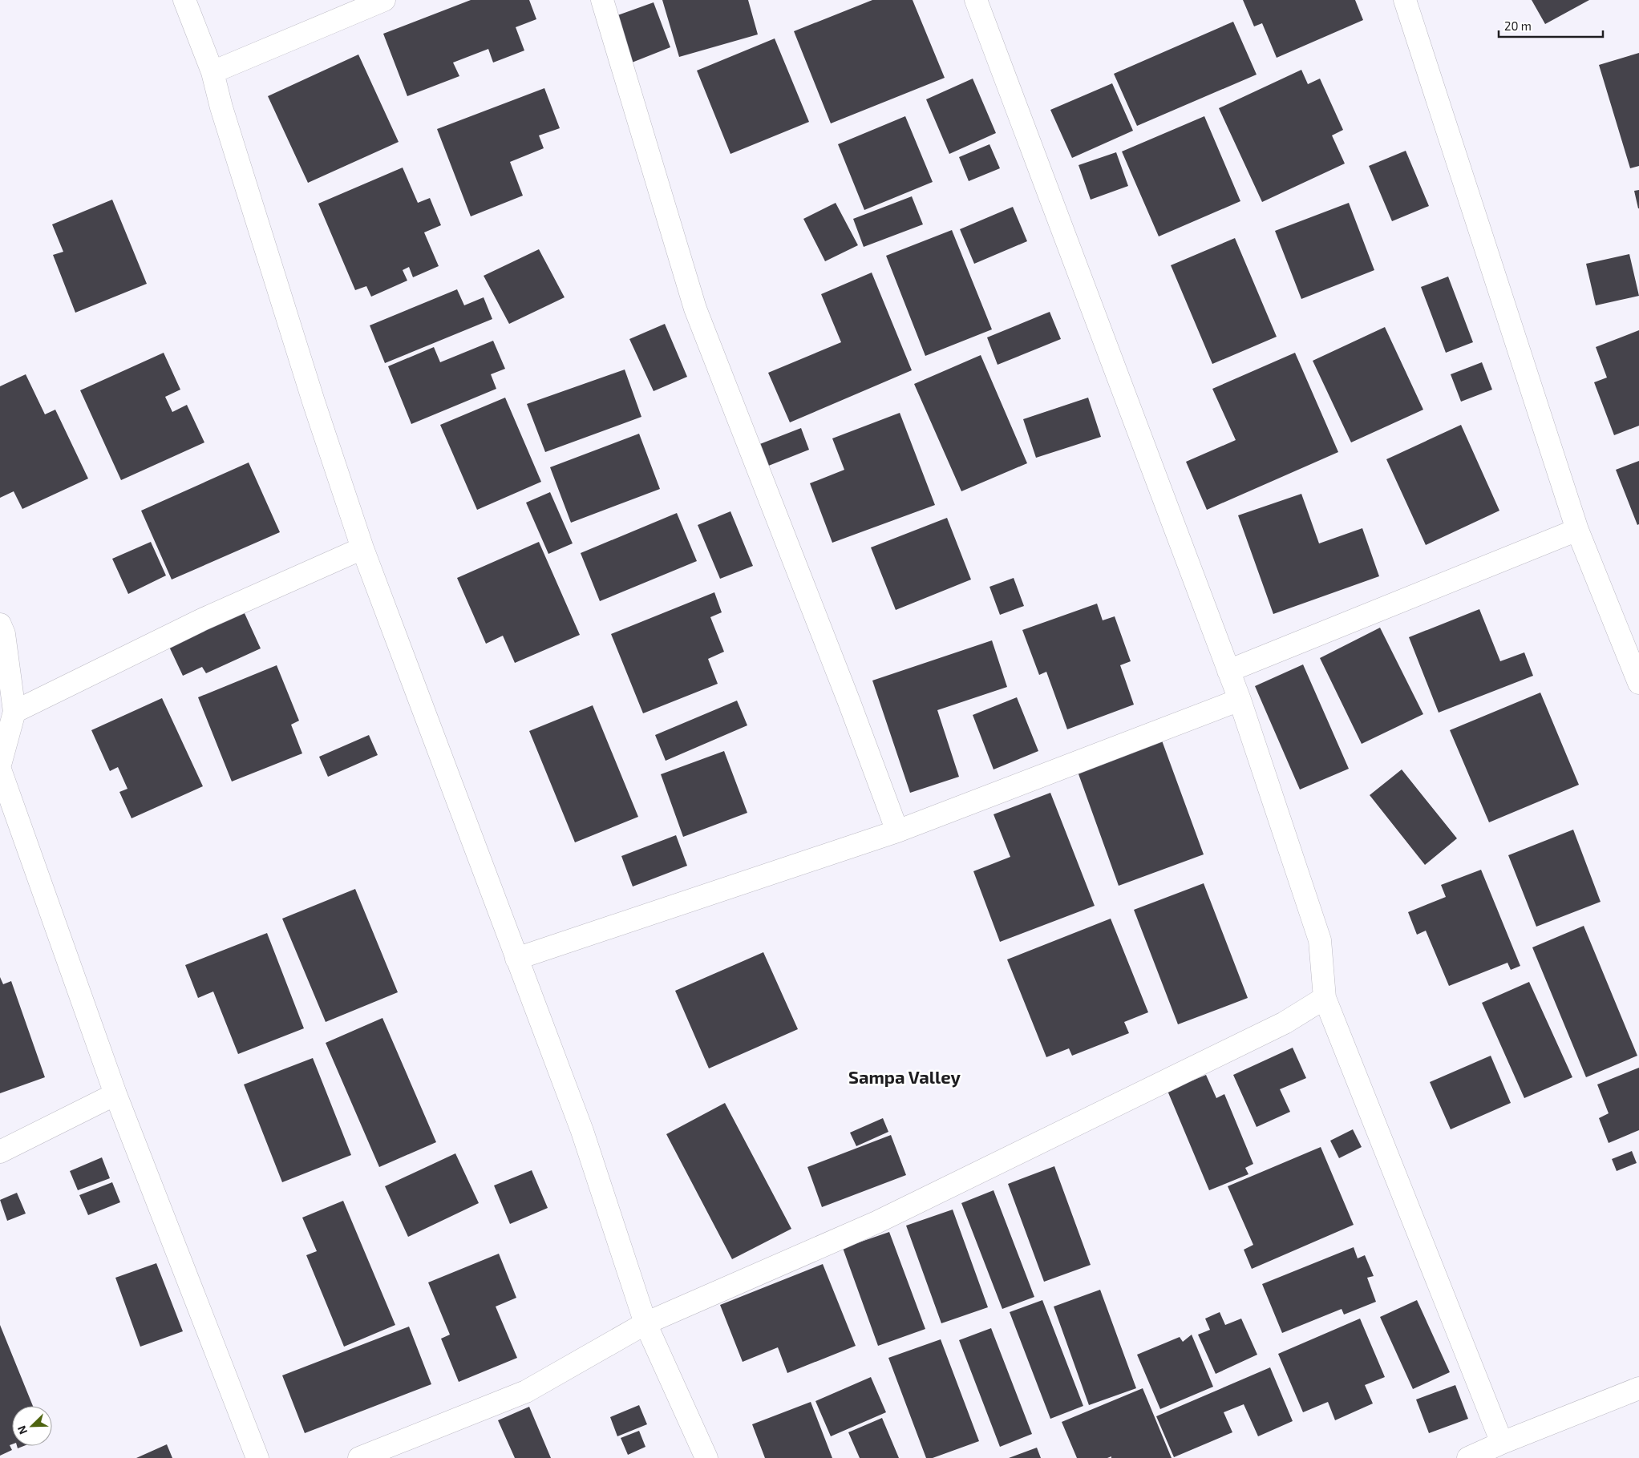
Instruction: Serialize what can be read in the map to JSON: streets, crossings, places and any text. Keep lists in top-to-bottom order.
{
  "districts": ["Sampa Valley"],
  "scale_bar": "20 m",
  "north": "bottom left"
}
